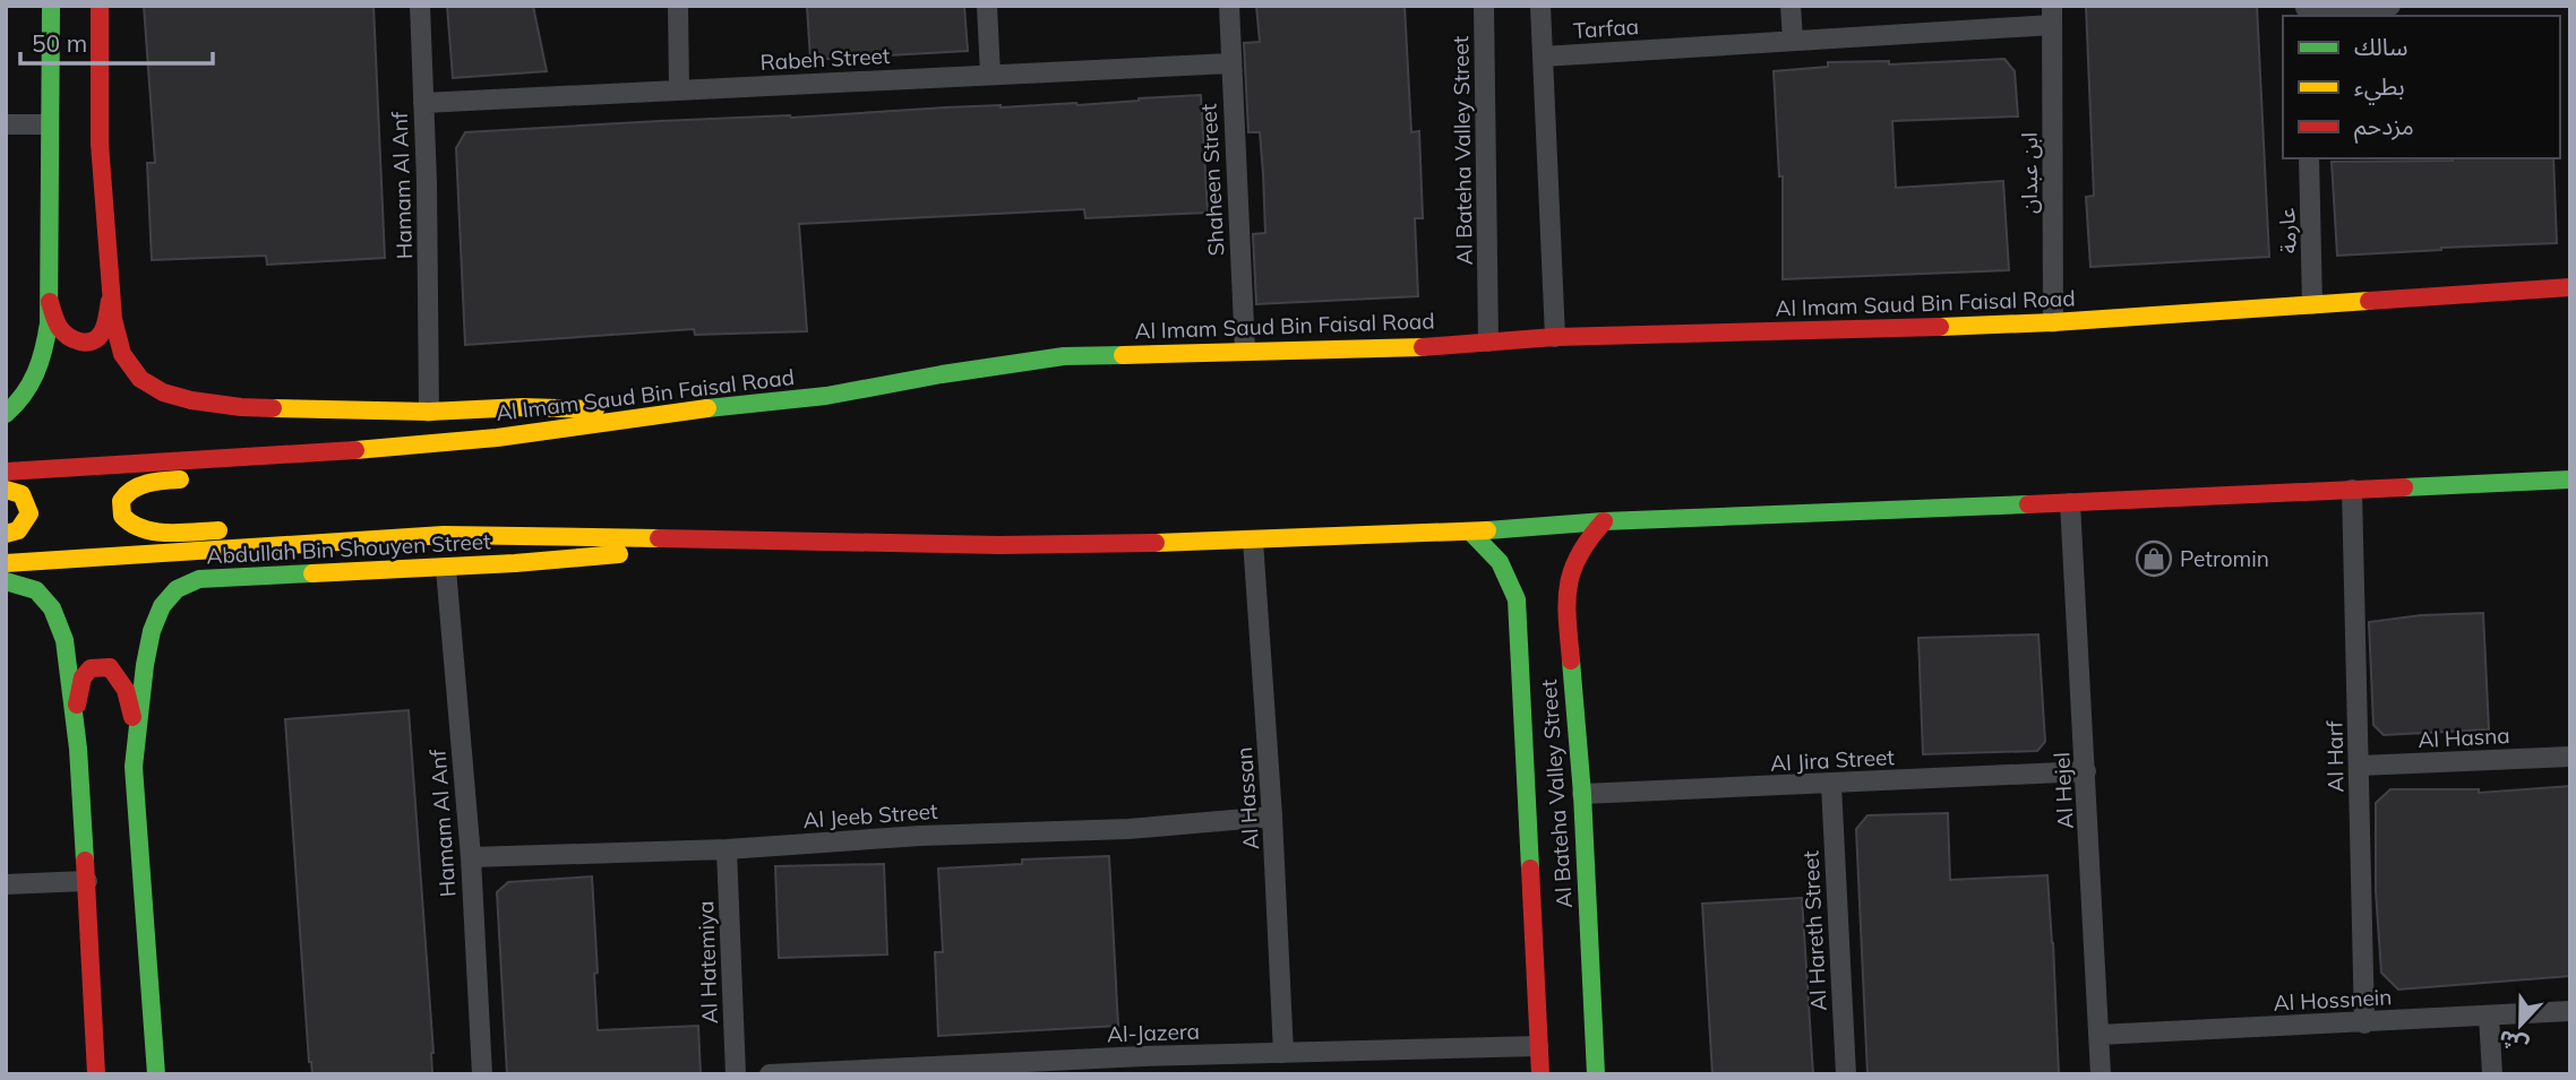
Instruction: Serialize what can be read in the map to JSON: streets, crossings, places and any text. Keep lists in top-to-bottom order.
{
  "streets": {
    "main road": ["Al Bateha Valley Street", "Al Imam Saud Bin Faisal Road", "Abdullah Bin Shouyen Street"],
    "street": [
      "Tarfaa",
      "Rabeh Street",
      "ابن عبدان",
      "Shaheen Street",
      "Hamam Al Anf",
      "عارمة",
      "Al Hasna",
      "Al Harf",
      "Al Jira Street",
      "Al Hejel",
      "Al Hassan",
      "Al Jeeb Street",
      "Al Hareth Street",
      "Al Hatemiya",
      "Al Hossnein",
      "Al-Jazera"
    ]
  },
  "crossings": [
    ["Tarfaa", "ابن عبدان"],
    ["Rabeh Street", "Shaheen Street"],
    ["Rabeh Street", "Hamam Al Anf"],
    ["Al Bateha Valley Street", "Al Imam Saud Bin Faisal Road"],
    ["Al Bateha Valley Street", "Al Jira Street"],
    ["Al Bateha Valley Street", "Al-Jazera"],
    ["ابن عبدان", "Al Imam Saud Bin Faisal Road"],
    ["Shaheen Street", "Al Imam Saud Bin Faisal Road"],
    ["Hamam Al Anf", "Abdullah Bin Shouyen Street"],
    ["Hamam Al Anf", "Al Jeeb Street"],
    ["عارمة", "Al Imam Saud Bin Faisal Road"],
    ["Al Hasna", "Al Harf"],
    ["Al Harf", "Al Hossnein"],
    ["Al Jira Street", "Al Hejel"],
    ["Al Jira Street", "Al Hareth Street"],
    ["Al Hejel", "Al Hossnein"],
    ["Al Hassan", "Al Jeeb Street"],
    ["Al Hassan", "Al-Jazera"],
    ["Al Jeeb Street", "Al Hatemiya"]
  ],
  "places": {
    "shop": ["Petromin"]
  },
  "legend": ["سالك", "بطيء", "مزدحم"],
  "scale_bar": "50 m",
  "north": "bottom"
}
